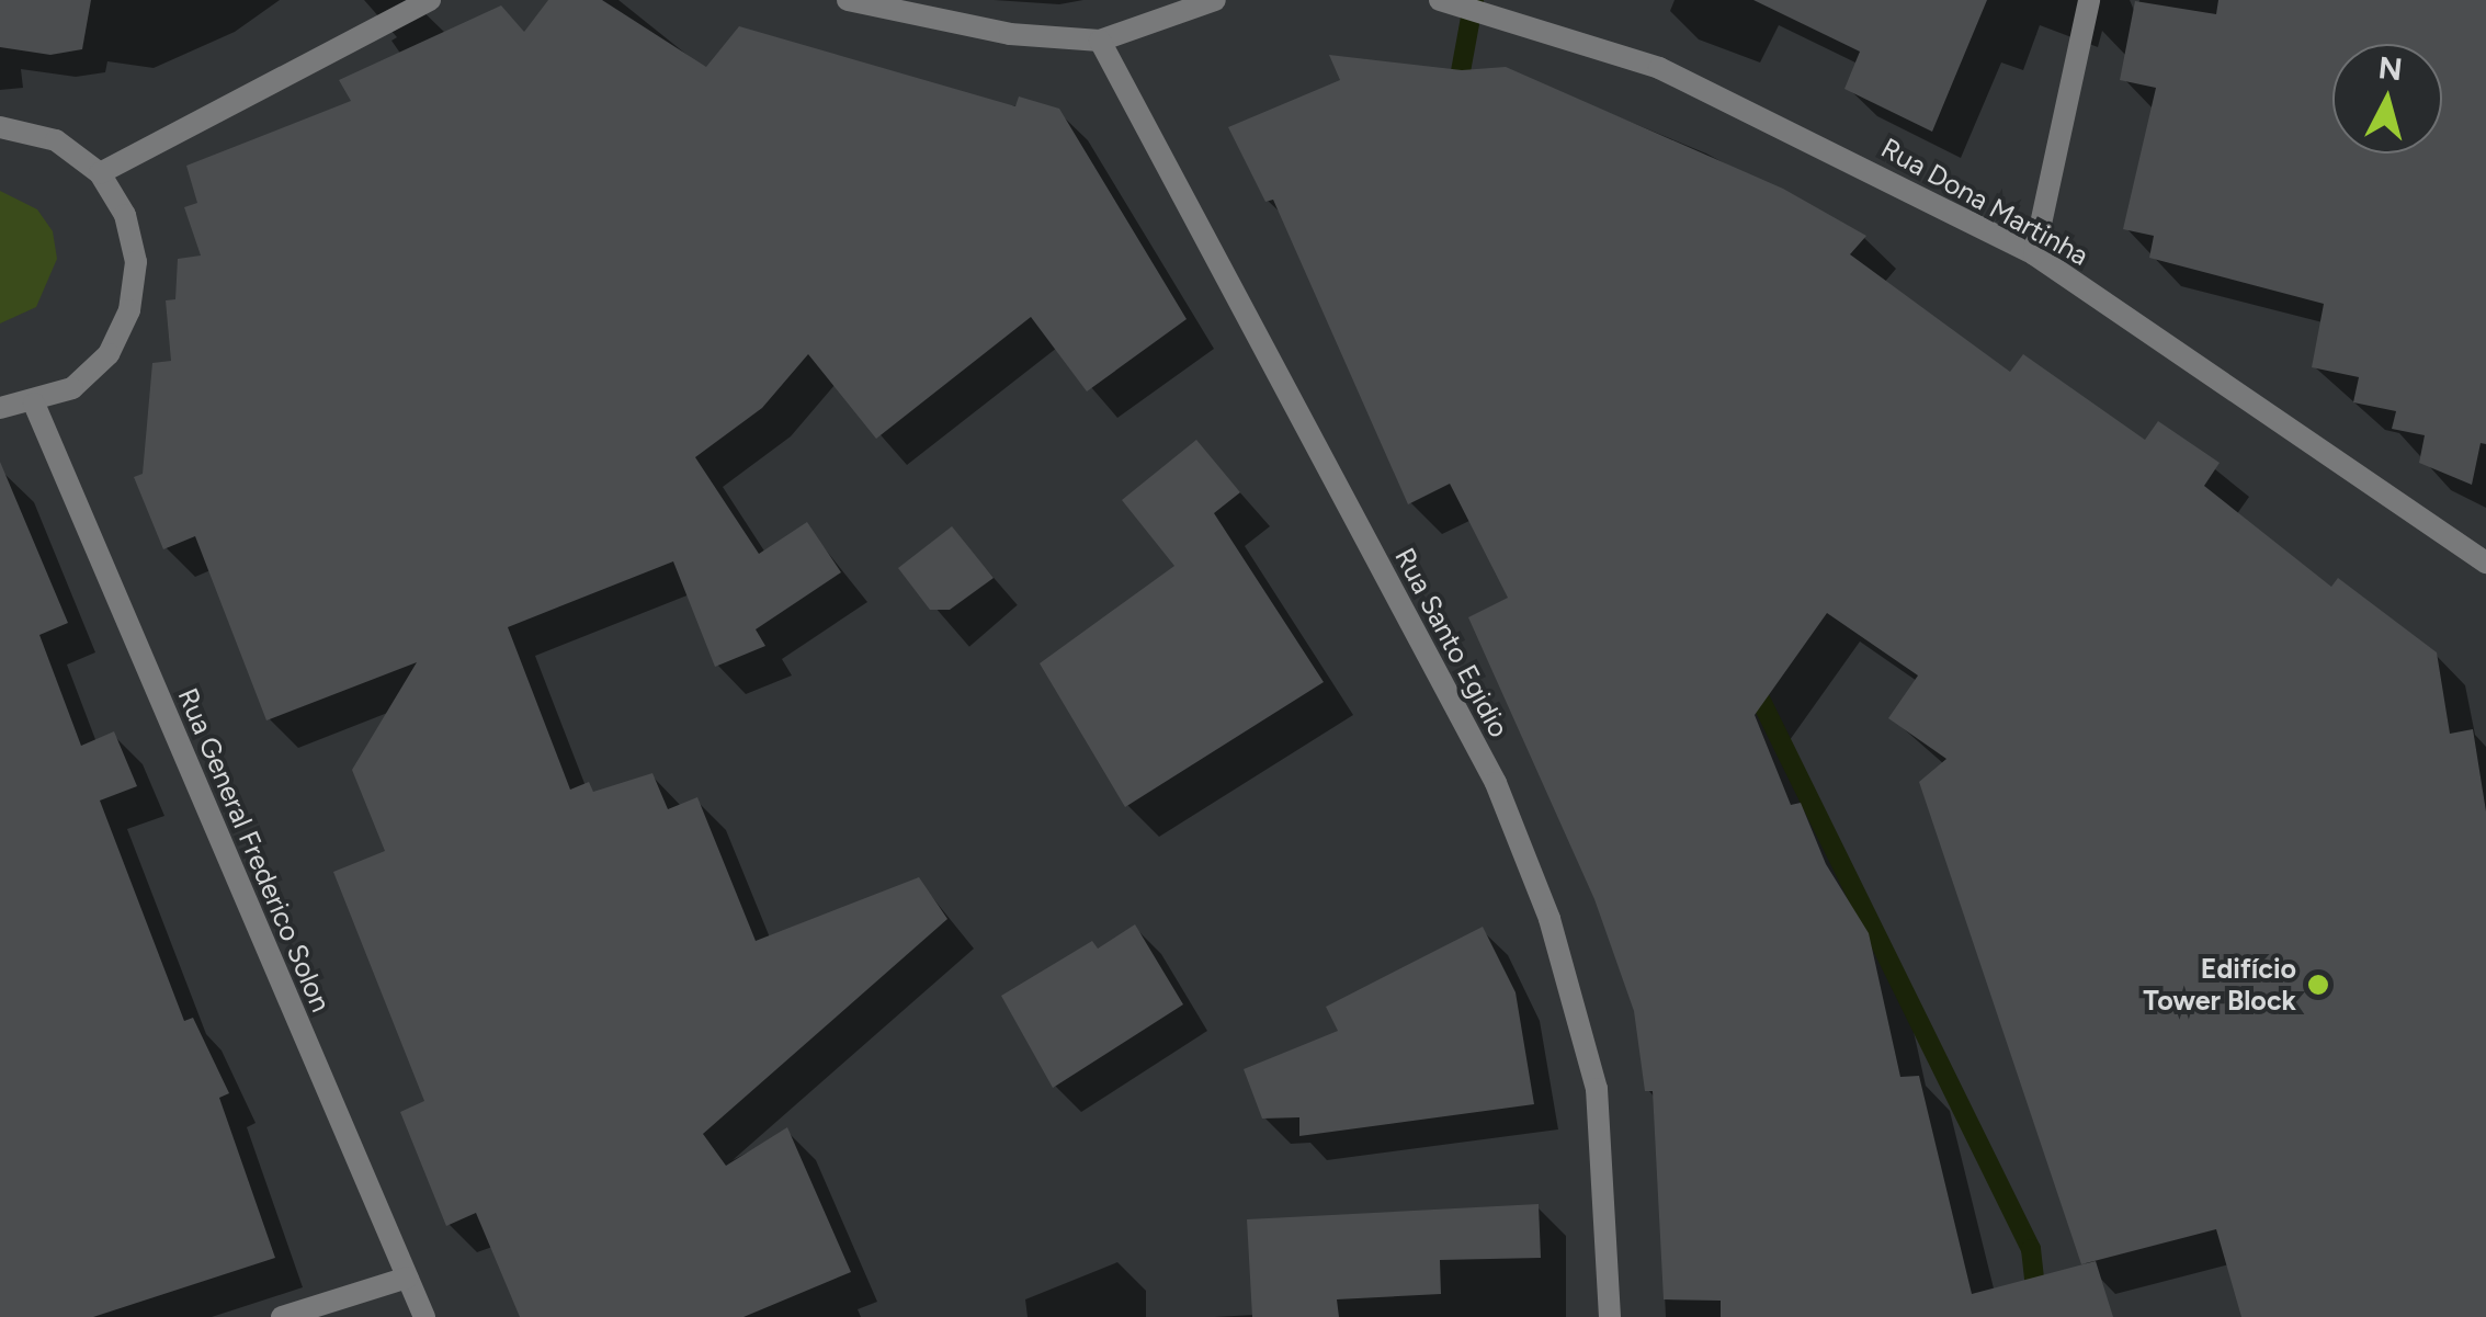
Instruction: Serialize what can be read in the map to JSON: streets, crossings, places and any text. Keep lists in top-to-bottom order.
{
  "streets": {
    "street": ["Rua Dona Martinha", "Rua Santo Egidio", "Rua General Frederico Solon"]
  },
  "places": ["Edifício Tower Block"],
  "north": "top"
}
